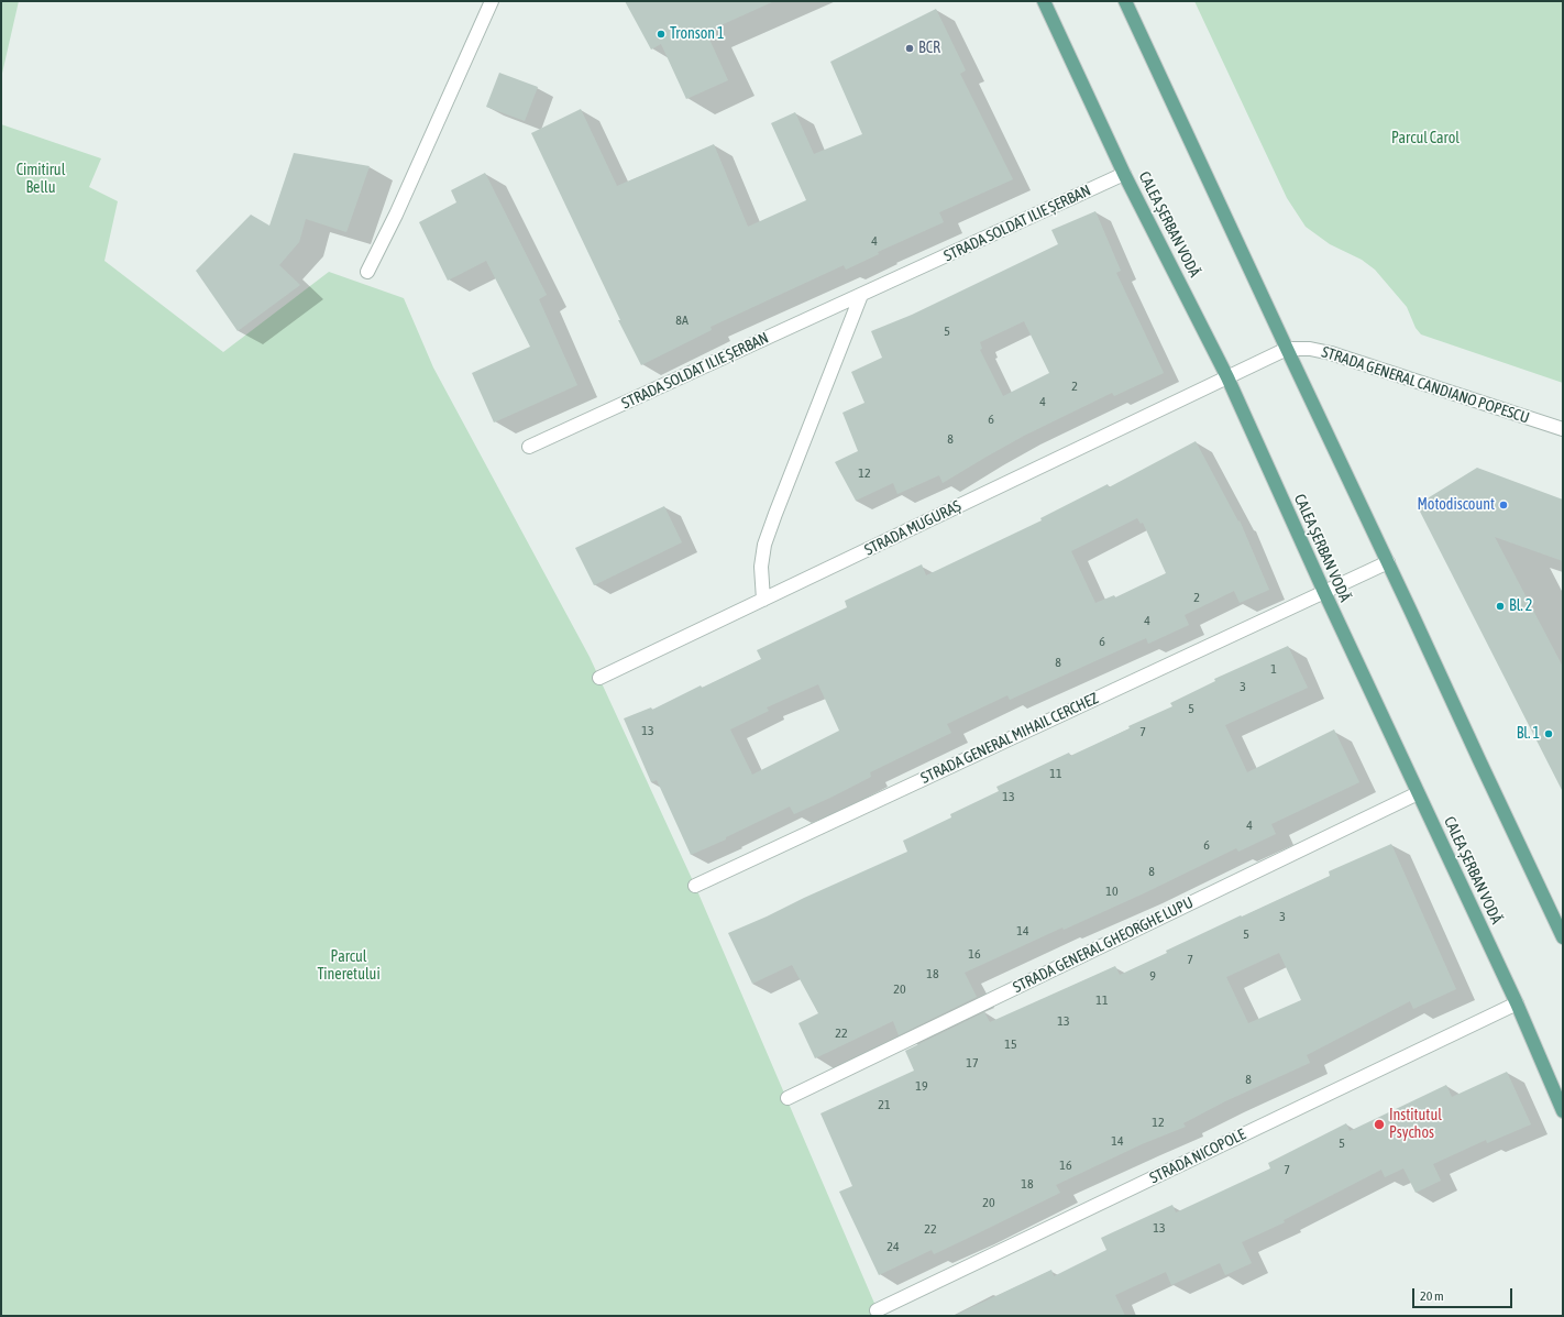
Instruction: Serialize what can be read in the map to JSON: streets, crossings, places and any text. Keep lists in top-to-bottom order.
{
  "streets": {
    "main road": ["CALEA ȘERBAN VODĂ"],
    "street": [
      "STRADA SOLDAT ILIE ȘERBAN",
      "STRADA GENERAL CANDIANO POPESCU",
      "STRADA MUGURAȘ",
      "STRADA GENERAL MIHAIL CERCHEZ",
      "STRADA GENERAL GHEORGHE LUPU",
      "STRADA NICOPOLE"
    ]
  },
  "crossings": [
    ["STRADA SOLDAT ILIE ȘERBAN", "CALEA ȘERBAN VODĂ"],
    ["CALEA ȘERBAN VODĂ", "STRADA MUGURAȘ"],
    ["CALEA ȘERBAN VODĂ", "STRADA GENERAL MIHAIL CERCHEZ"],
    ["CALEA ȘERBAN VODĂ", "STRADA GENERAL GHEORGHE LUPU"],
    ["CALEA ȘERBAN VODĂ", "STRADA NICOPOLE"],
    ["STRADA GENERAL CANDIANO POPESCU", "STRADA MUGURAȘ"]
  ],
  "parks": ["Parcul Carol", "Cimitirul Bellu", "Parcul Tineretului"],
  "places": [
    "Tronson 1",
    "BCR",
    "Motodiscount",
    "Bl. 2",
    "Bl. 1",
    "Institutul Psychos"
  ],
  "house_numbers": [
    "4",
    "8A",
    "5",
    "2",
    "4",
    "6",
    "8",
    "12",
    "2",
    "4",
    "6",
    "8",
    "1",
    "3",
    "5",
    "13",
    "7",
    "11",
    "13",
    "4",
    "6",
    "8",
    "10",
    "3",
    "14",
    "5",
    "16",
    "7",
    "18",
    "9",
    "20",
    "11",
    "13",
    "22",
    "15",
    "17",
    "8",
    "19",
    "21",
    "12",
    "14",
    "5",
    "16",
    "7",
    "18",
    "20",
    "13",
    "22",
    "24"
  ],
  "scale_bar": "20 m"
}
